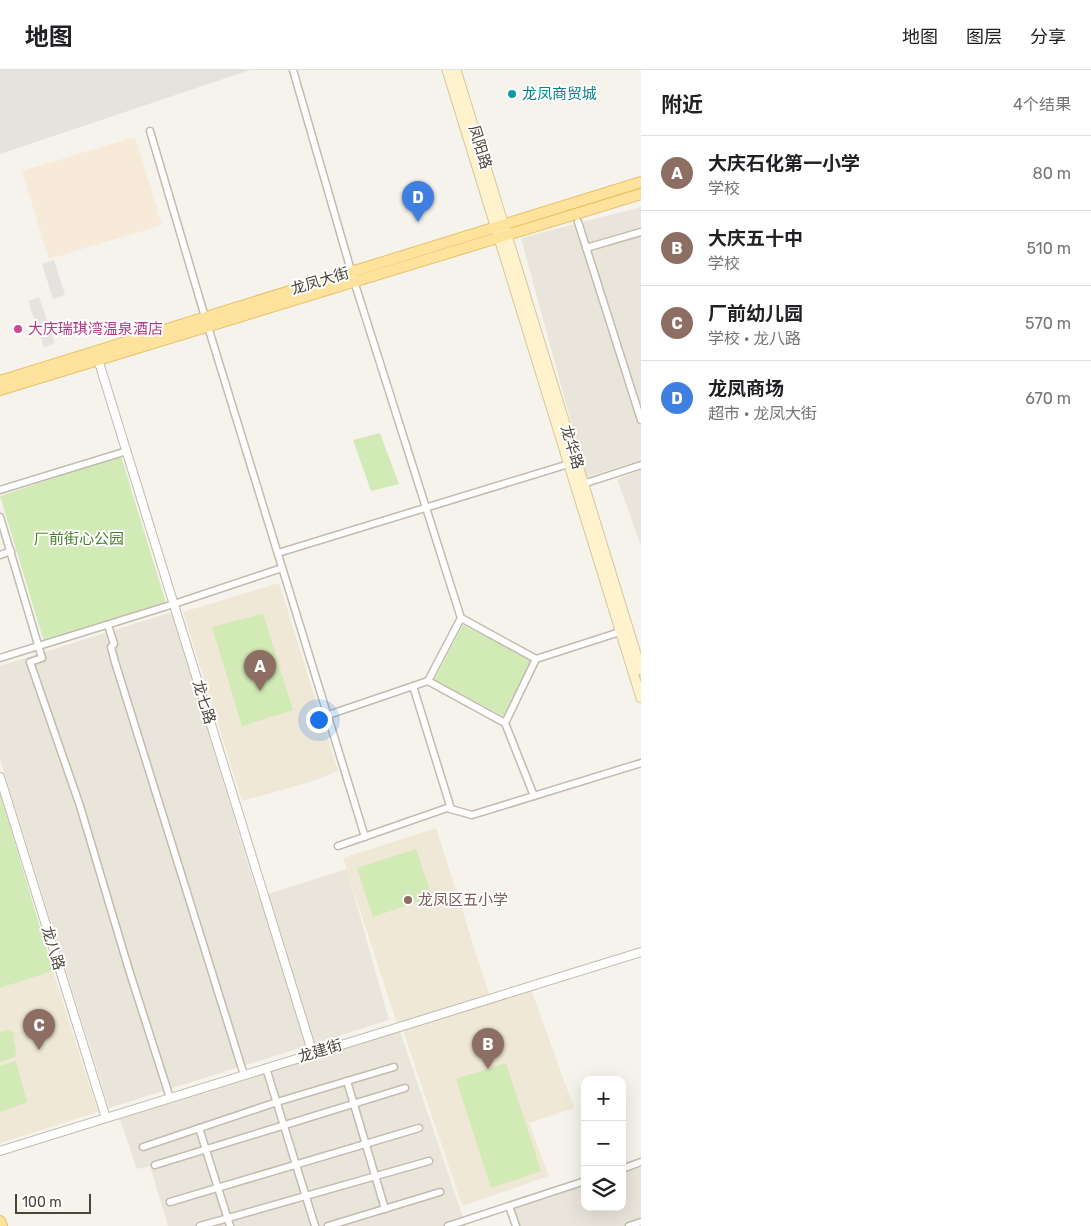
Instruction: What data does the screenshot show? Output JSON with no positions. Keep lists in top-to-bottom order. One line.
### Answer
{"streets":{"main road":["凤阳路","龙凤大街","龙华路"],"street":["龙七路","龙八路","龙建街"]},"crossings":[["凤阳路","龙凤大街"],["龙凤大街","龙七路"],["龙七路","龙建街"],["龙八路","龙建街"]],"parks":["厂前街心公园"],"places":["龙凤商贸城","大庆瑞琪湾温泉酒店","龙凤区五小学"],"scale_bar":"100 m","page":{"header":"地图","nav":["地图","图层","分享"],"heading":["附近","4个结果"],"list":[{"mark":"A","name":"大庆石化第一小学","note":"学校","value":"80 m"},{"mark":"B","name":"大庆五十中","note":"学校","value":"510 m"},{"mark":"C","name":"厂前幼儿园","note":"学校 · 龙八路","value":"570 m"},{"mark":"D","name":"龙凤商场","note":"超市 · 龙凤大街","value":"670 m"}],"pins":["D","A","C","B"],"map_buttons":["+","−"],"scale":"100 m"}}
